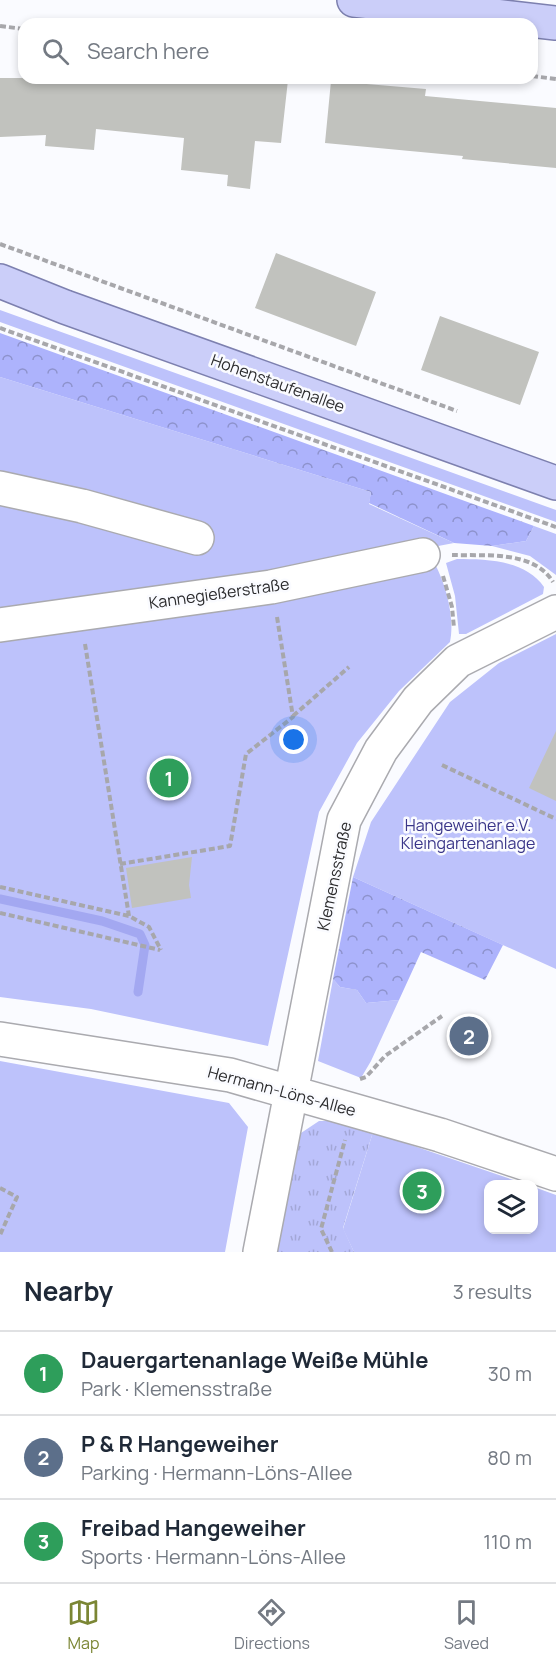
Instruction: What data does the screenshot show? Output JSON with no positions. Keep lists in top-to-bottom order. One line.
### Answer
{"streets":{"main road":["Hohenstaufenallee"],"street":["Kannegießerstraße","Klemensstraße","Hermann-Löns-Allee"]},"crossings":[["Klemensstraße","Hermann-Löns-Allee"]],"parks":["Hangeweiher e.V. Kleingartenanlage"],"page":{"search":"Search here","pins":["1","2","3"],"heading":["Nearby","3 results"],"list":[{"mark":"1","name":"Dauergartenanlage Weiße Mühle","note":"Park · Klemensstraße","value":"30 m"},{"mark":"2","name":"P & R Hangeweiher","note":"Parking · Hermann-Löns-Allee","value":"80 m"},{"mark":"3","name":"Freibad Hangeweiher","note":"Sports · Hermann-Löns-Allee","value":"110 m"}],"nav":["Map","Directions","Saved"]}}
